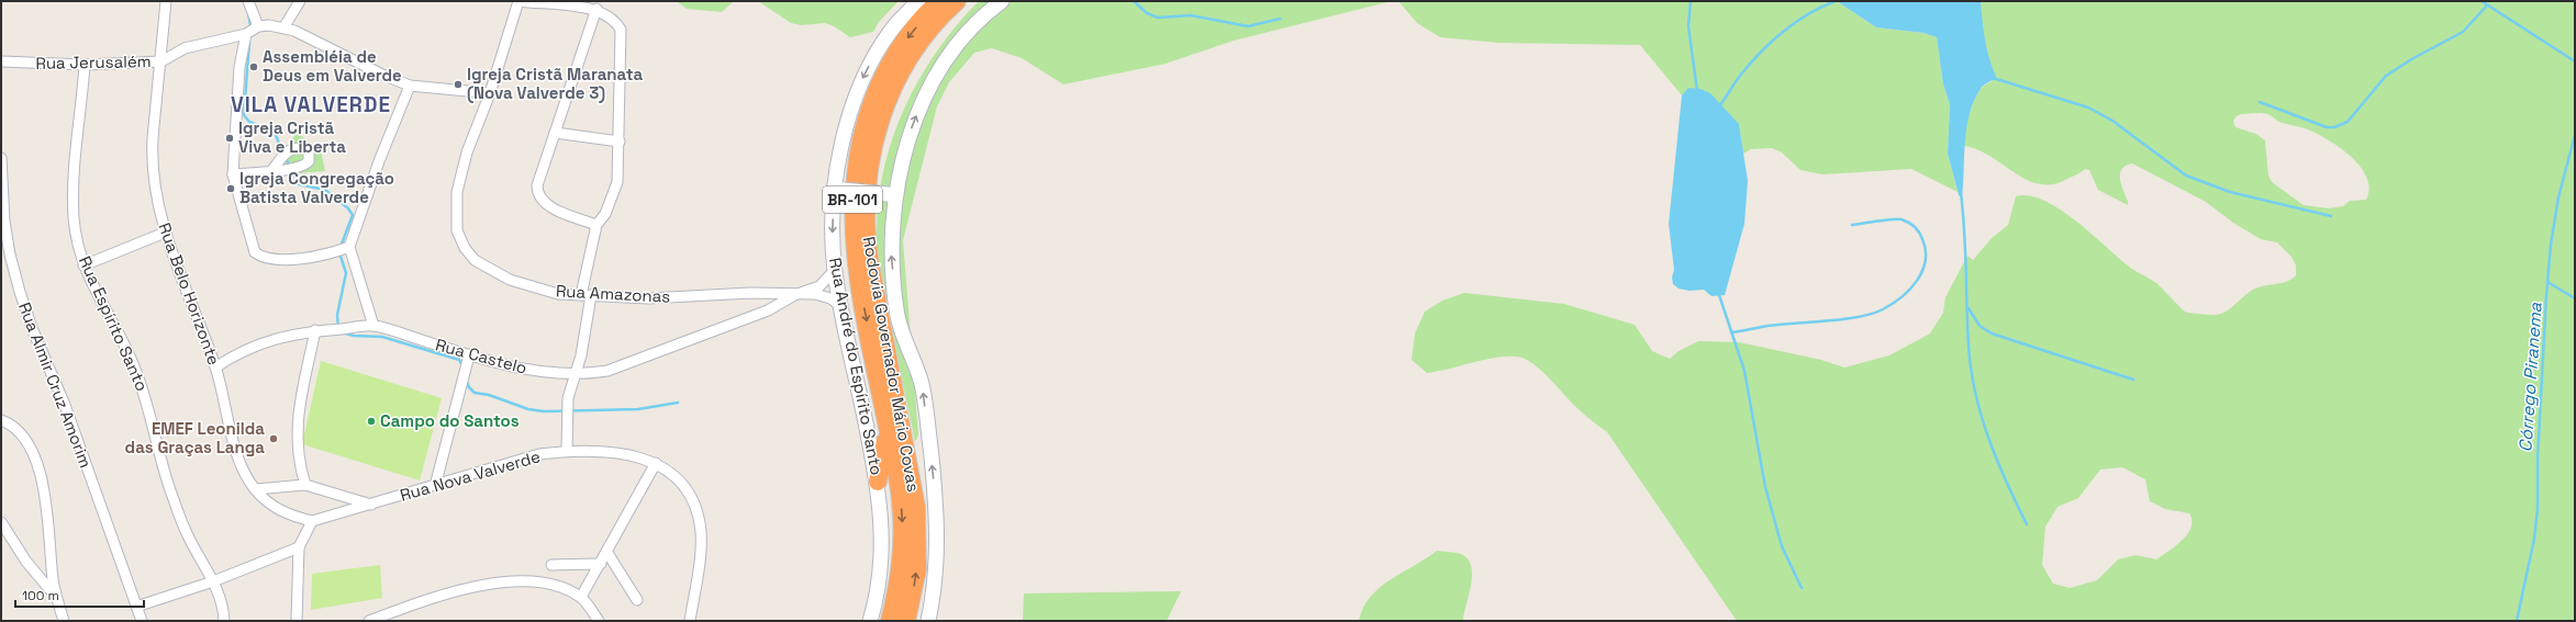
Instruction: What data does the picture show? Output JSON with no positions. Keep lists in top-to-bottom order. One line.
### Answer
{"streets":{"highway":["BR-101","Rodovia Governador Mário Covas"],"street":["Rua Jerusalém","Rua Belo Horizonte","Rua Amazonas","Rua Espírito Santo","Rua Castelo","Rua André do Espírito Santo","Rua Almir Cruz Amorim","Rua Nova Valverde"]},"crossings":[["Rua Jerusalém","Rua Belo Horizonte"],["Rua Jerusalém","Rua Espírito Santo"],["Rua Belo Horizonte","Rua Castelo"],["Rua Belo Horizonte","Rua Nova Valverde"],["Rua Amazonas","Rua Castelo"],["Rua Amazonas","Rua André do Espírito Santo"]],"one_way":["Rua André do Espírito Santo"],"districts":["VILA VALVERDE"],"water":["Córrego Piranema"],"places":["Assembléia de Deus em Valverde","Igreja Cristã Maranata (Nova Valverde 3)","Igreja Cristã Viva e Liberta","Igreja Congregação Batista Valverde","Campo do Santos","EMEF Leonilda das Graças Langa"],"scale_bar":"100 m"}
